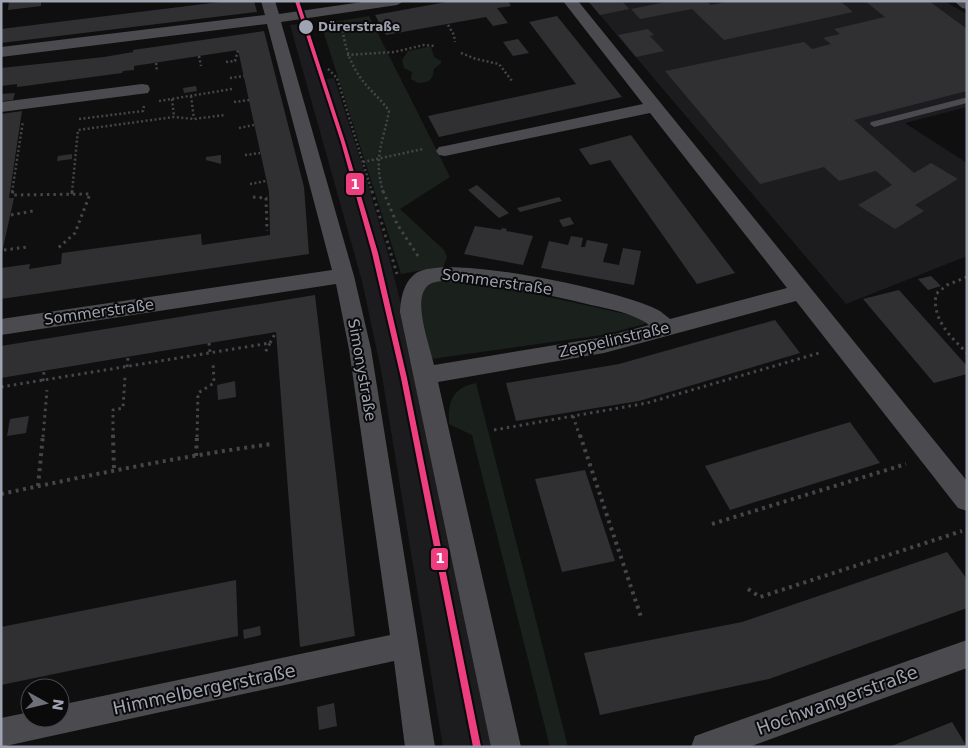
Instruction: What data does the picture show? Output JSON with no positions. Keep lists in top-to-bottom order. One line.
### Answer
{"streets":{"street":["Sommerstraße","Zeppelinstraße","Simonystraße","Himmelbergerstraße","Hochwangerstraße"]},"crossings":[["Sommerstraße","Zeppelinstraße"],["Sommerstraße","Simonystraße"],["Simonystraße","Himmelbergerstraße"]],"places":["Dürerstraße"],"lines":["transit line 1"],"north":"right"}
